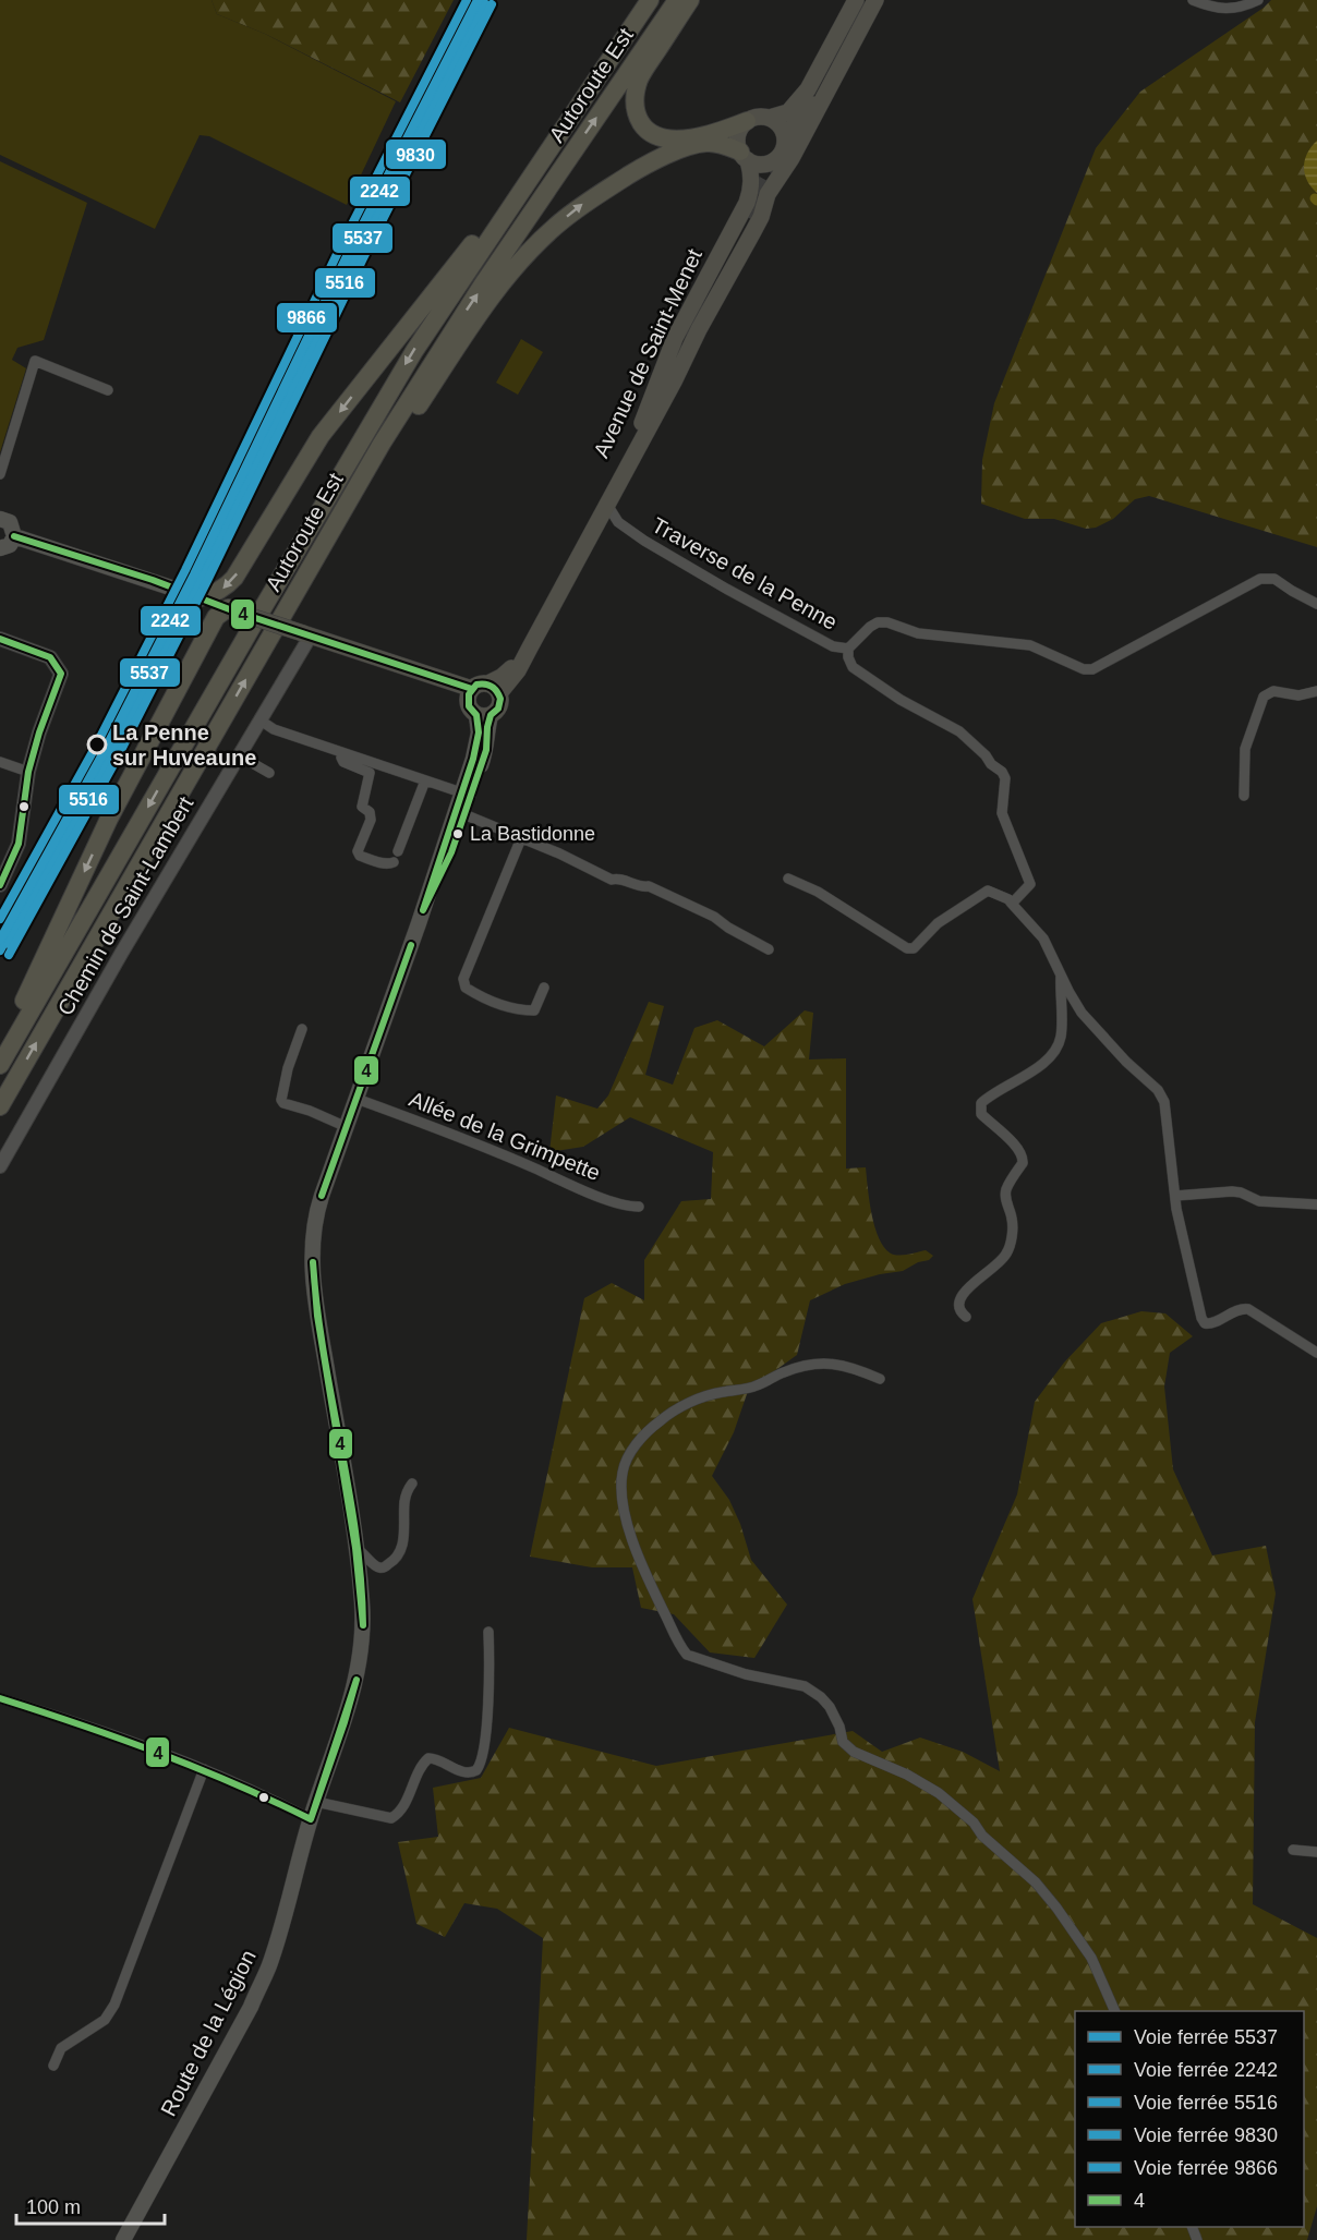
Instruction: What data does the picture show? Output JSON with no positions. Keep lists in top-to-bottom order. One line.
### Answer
{"streets":{"highway":["Autoroute Est"],"main road":["Avenue de Saint-Menet","Route de la Légion"],"street":["Traverse de la Penne","Chemin de Saint-Lambert","Allée de la Grimpette"]},"crossings":[["Avenue de Saint-Menet","Traverse de la Penne"],["Allée de la Grimpette","Route de la Légion"]],"places":["La Penne sur Huveaune","La Bastidonne"],"lines":["rail line 5537","rail line 2242","rail line 9866","rail line 5516","rail line 9830","transit line 4"],"legend":["Voie ferrée 5537","Voie ferrée 2242","Voie ferrée 5516","Voie ferrée 9830","Voie ferrée 9866","4"],"scale_bar":"100 m"}
